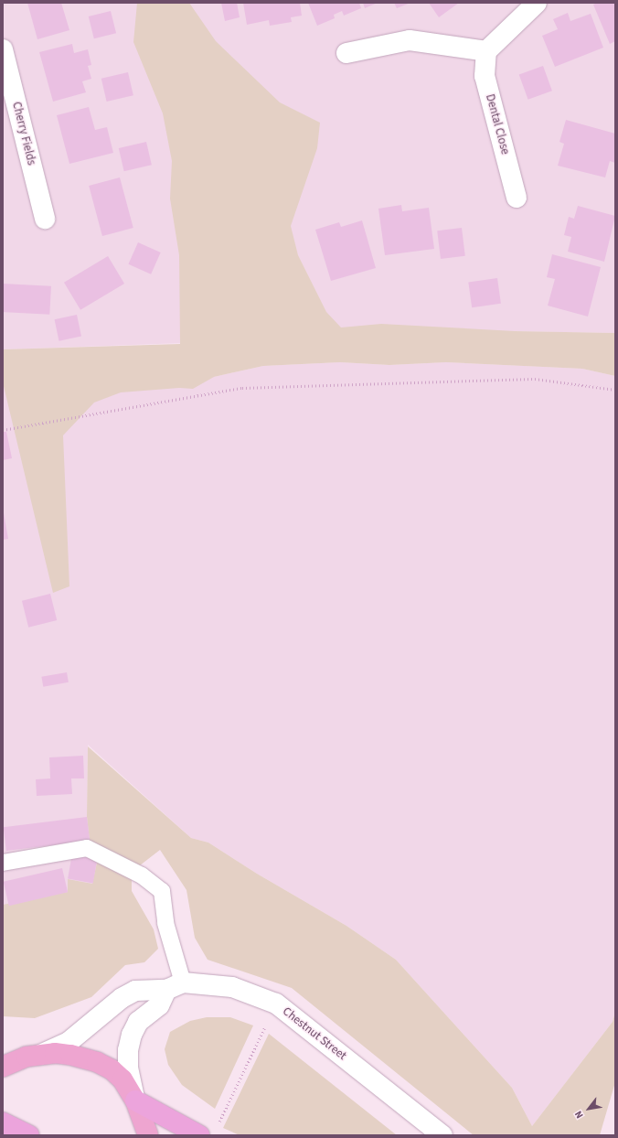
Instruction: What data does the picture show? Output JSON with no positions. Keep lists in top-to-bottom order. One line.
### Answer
{"streets":{"street":["Dental Close","Cherry Fields","Chestnut Street"]},"north":"bottom left"}
